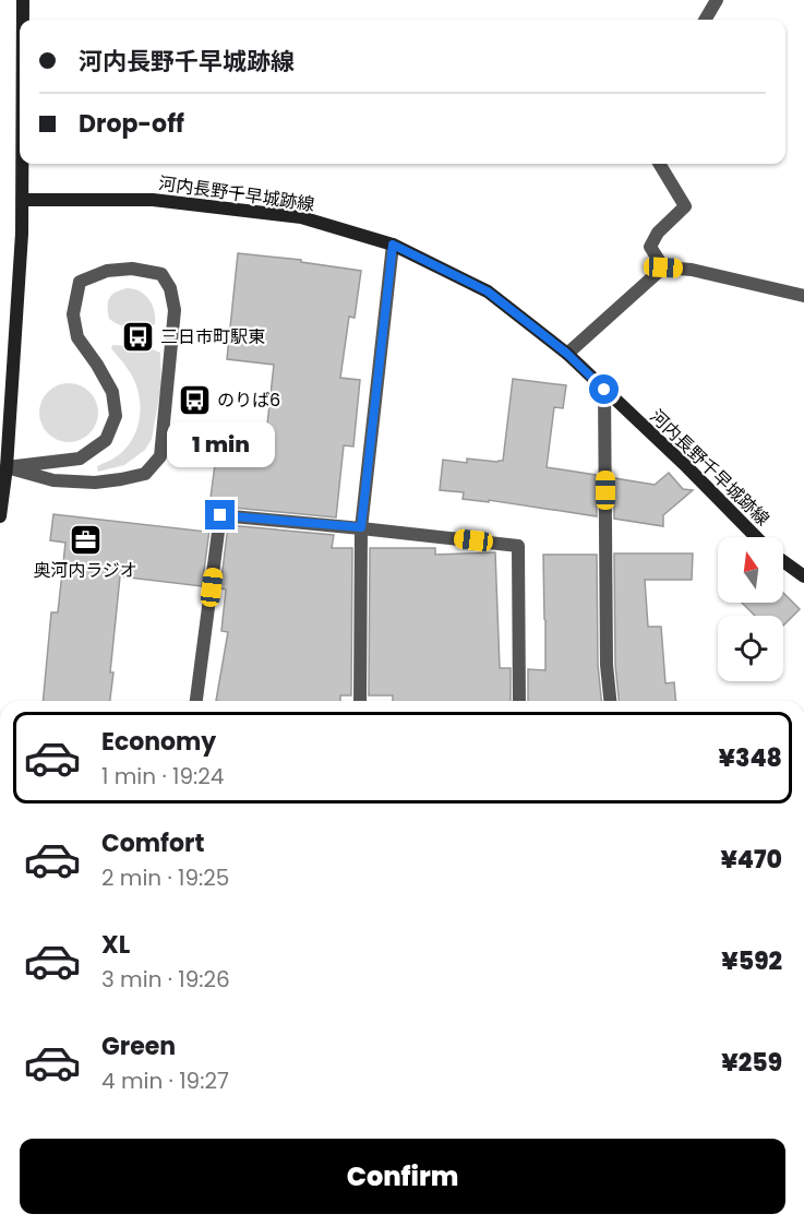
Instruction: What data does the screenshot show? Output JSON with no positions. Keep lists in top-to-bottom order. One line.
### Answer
{"streets":{"main road":["河内長野千早城跡線"]},"places":{"bus stop":["三日市町駅東","のりば6"],"office":["奥河内ラジオ"]},"north":"top","page":{"banner":["河内長野千早城跡線","Drop-off"],"bubble":"1 min","list":[{"name":"Economy","note":"1 min · 19:24","value":"¥348"},{"name":"Comfort","note":"2 min · 19:25","value":"¥470"},{"name":"XL","note":"3 min · 19:26","value":"¥592"},{"name":"Green","note":"4 min · 19:27","value":"¥259"}],"buttons":"Confirm"}}
